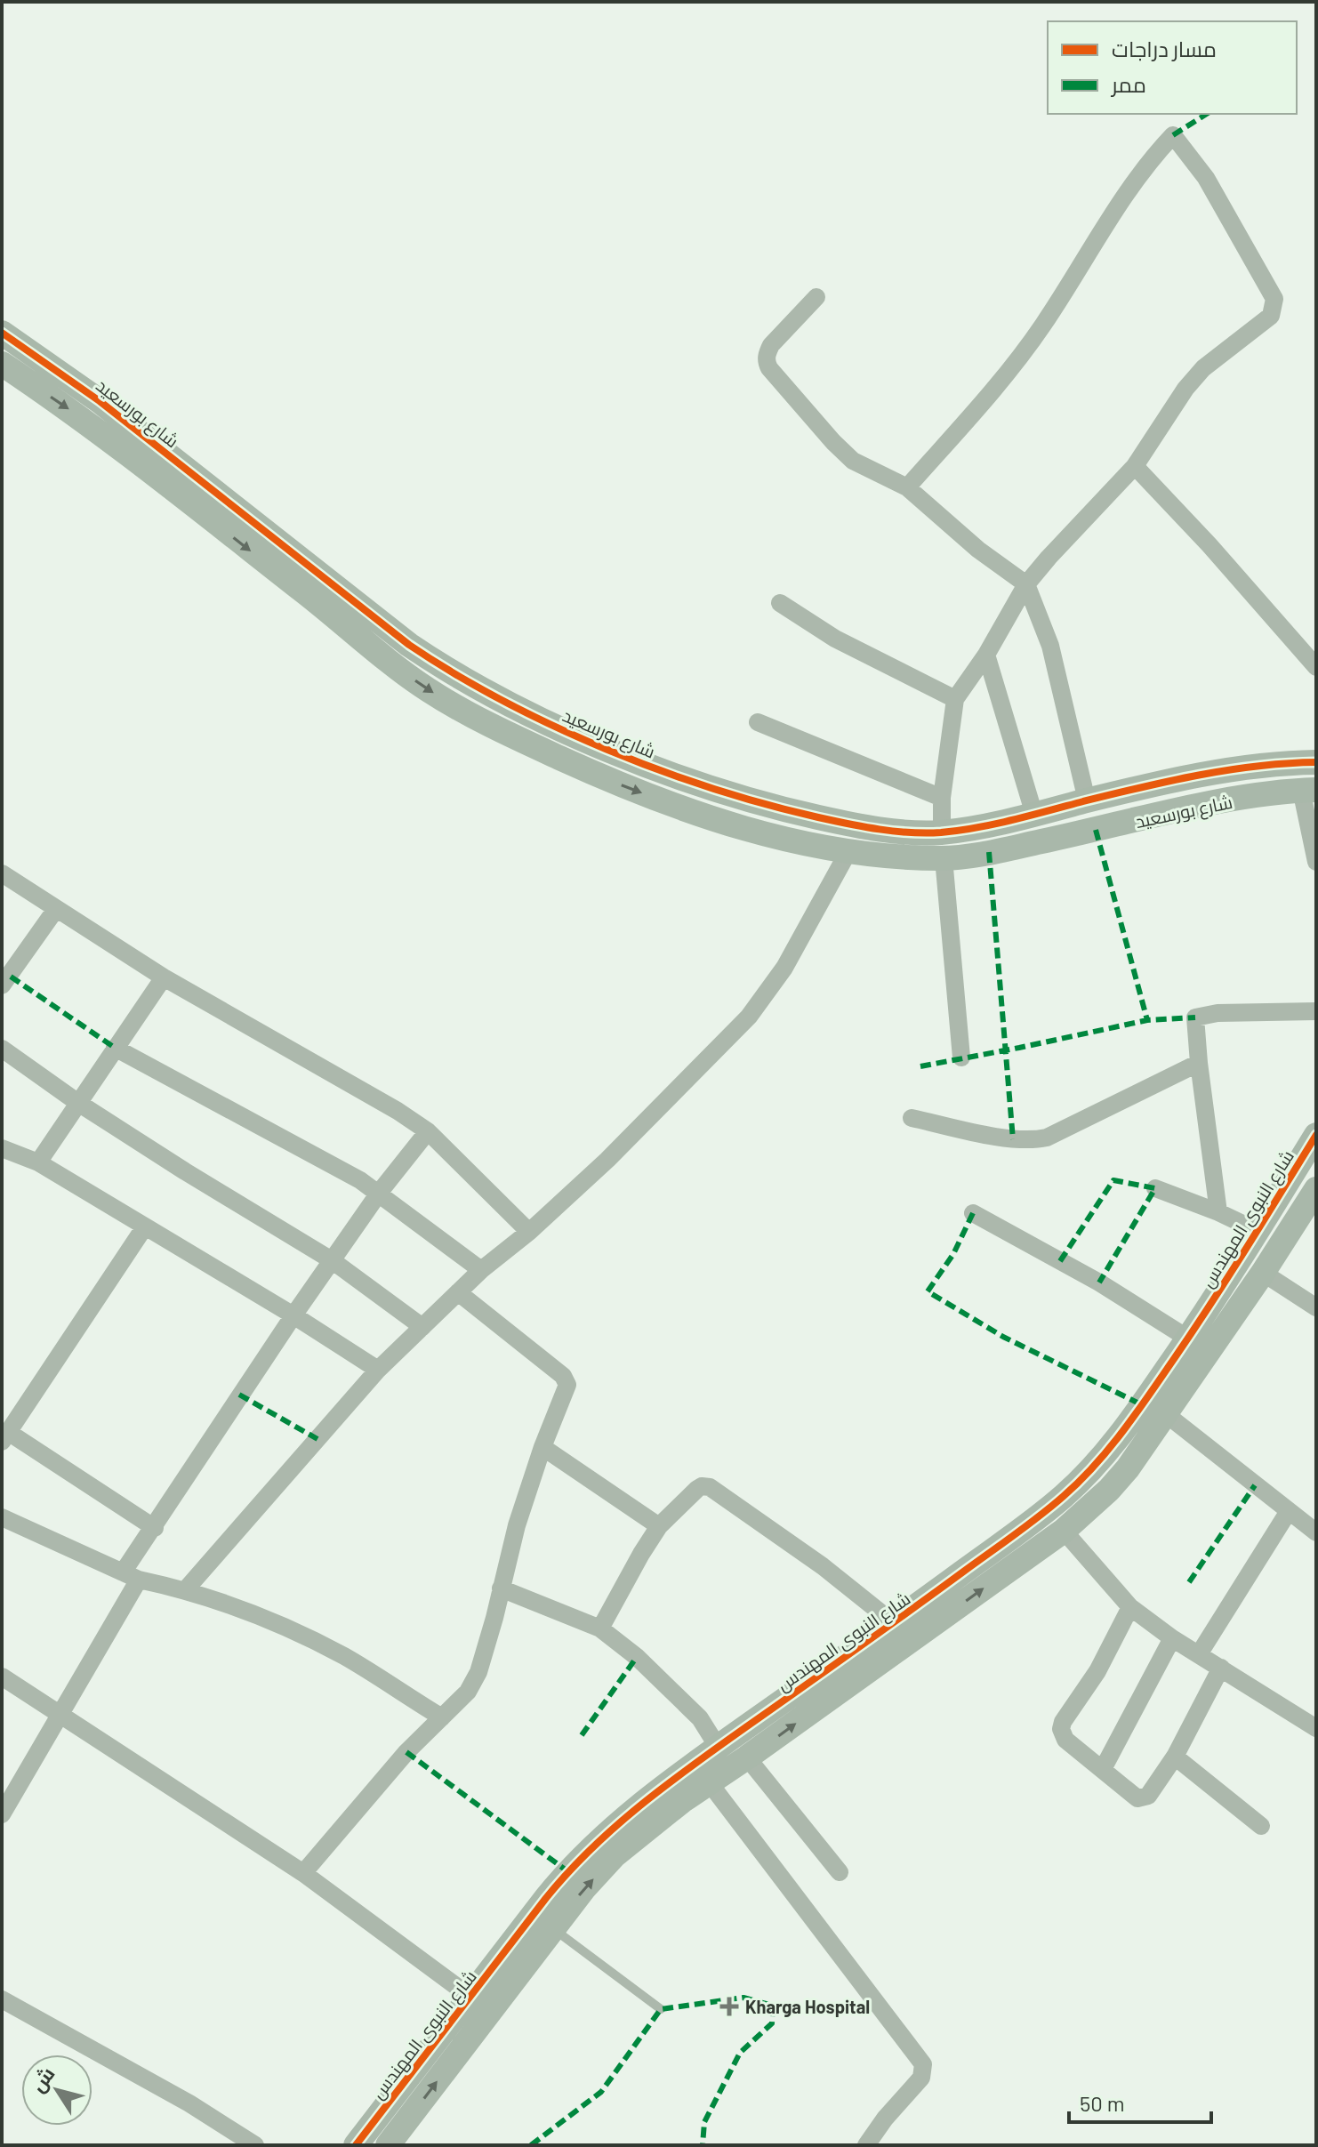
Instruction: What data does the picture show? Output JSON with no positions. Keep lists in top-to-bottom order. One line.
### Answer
{"streets":{"street":["شارع بورسعيد","شارع النبوى المهندس"]},"places":{"health":["Kharga Hospital"]},"legend":["مسار دراجات","ممر"],"scale_bar":"50 m","north":"top left"}
